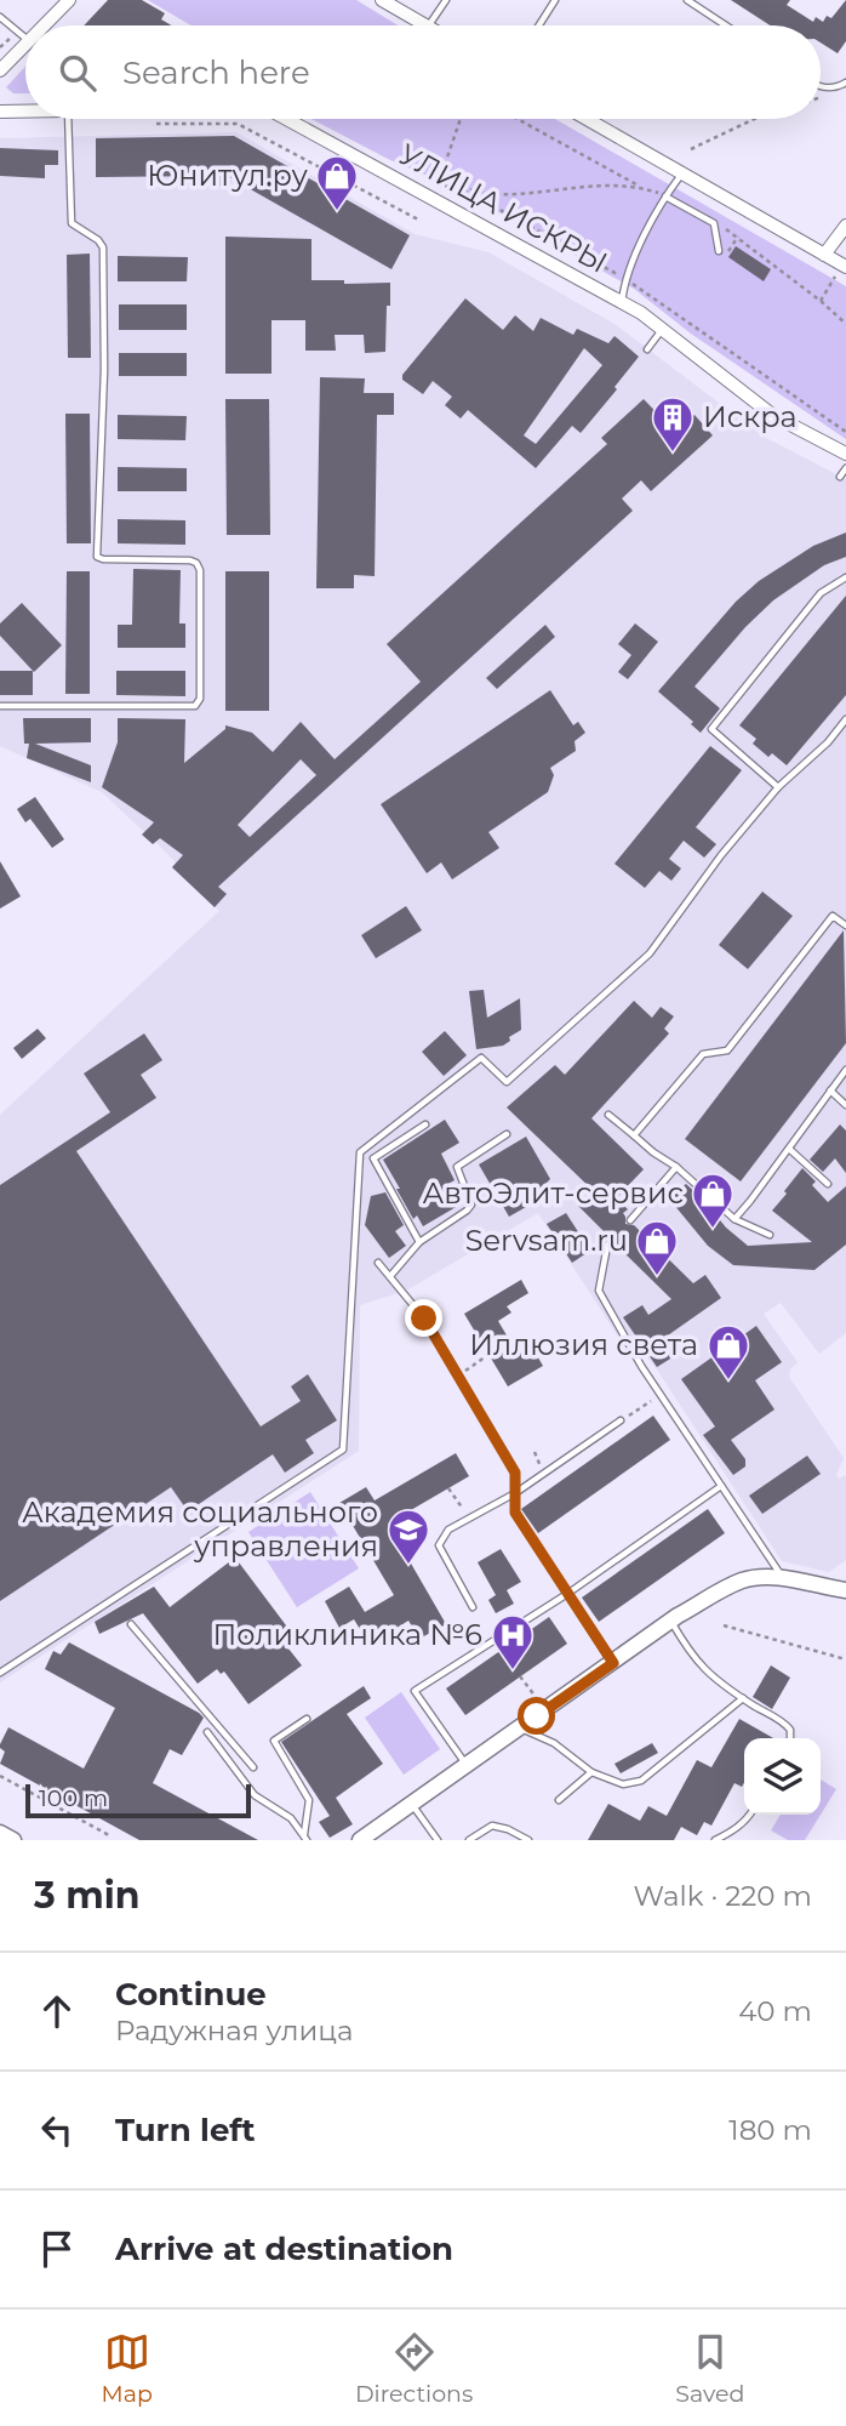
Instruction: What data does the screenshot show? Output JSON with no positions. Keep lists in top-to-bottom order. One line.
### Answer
{"streets":{"street":["УЛИЦА ИСКРЫ"]},"places":{"shop":["Юнитул.ру","АвтоЭлит-сервис","Servsam.ru","Иллюзия света"],"building":["Искра"],"school or university":["Академия социального управления"],"hospital":["Поликлиника №6"]},"scale_bar":"100 m","page":{"search":"Search here","scale":"100 m","heading":["3 min","Walk · 220 m"],"list":[["Continue","Радужная улица","40 m"],["Turn left","180 m"],"Arrive at destination"],"nav":["Map","Directions","Saved"]}}
